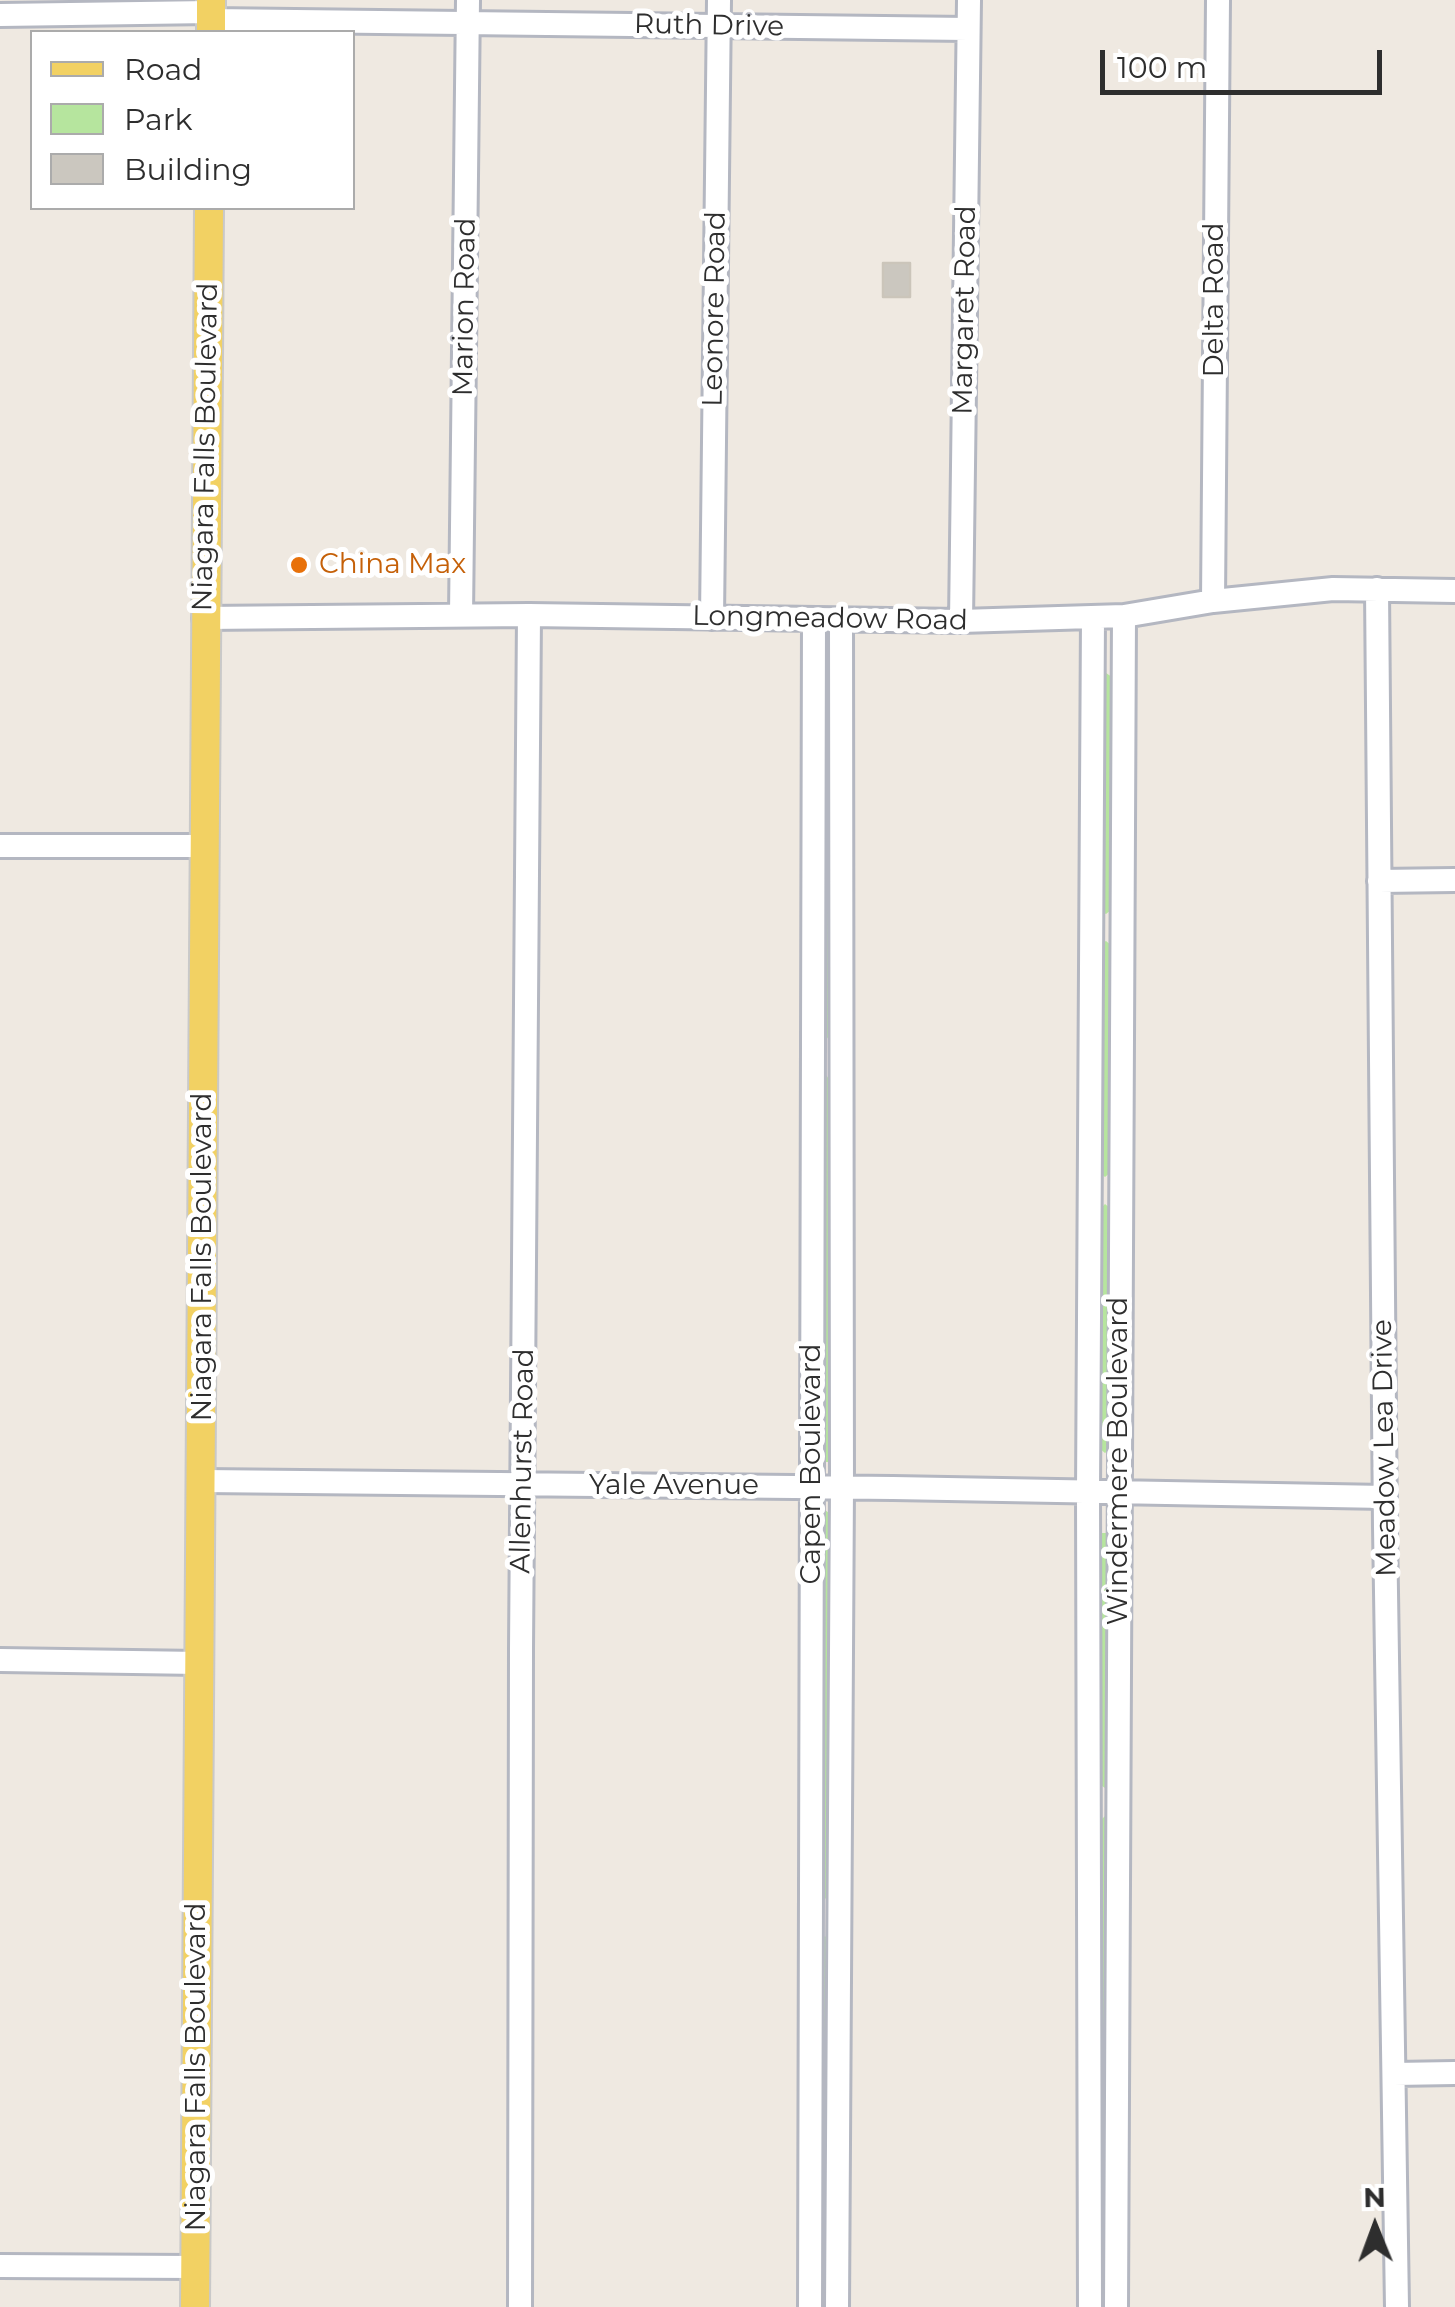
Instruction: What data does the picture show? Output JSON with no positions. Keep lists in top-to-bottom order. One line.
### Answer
{"streets":{"main road":["Niagara Falls Boulevard"],"street":["Ruth Drive","Delta Road","Marion Road","Leonore Road","Margaret Road","Longmeadow Road","Meadow Lea Drive","Allenhurst Road","Windermere Boulevard","Capen Boulevard","Yale Avenue"]},"crossings":[["Ruth Drive","Marion Road"],["Ruth Drive","Leonore Road"],["Ruth Drive","Margaret Road"],["Delta Road","Longmeadow Road"],["Marion Road","Longmeadow Road"],["Leonore Road","Longmeadow Road"],["Margaret Road","Longmeadow Road"],["Niagara Falls Boulevard","Longmeadow Road"],["Niagara Falls Boulevard","Yale Avenue"],["Longmeadow Road","Meadow Lea Drive"],["Longmeadow Road","Allenhurst Road"],["Longmeadow Road","Windermere Boulevard"],["Longmeadow Road","Capen Boulevard"],["Meadow Lea Drive","Yale Avenue"],["Allenhurst Road","Yale Avenue"],["Windermere Boulevard","Yale Avenue"],["Capen Boulevard","Yale Avenue"]],"places":["China Max"],"legend":["Road","Park","Building"],"scale_bar":"100 m","north":"top"}
